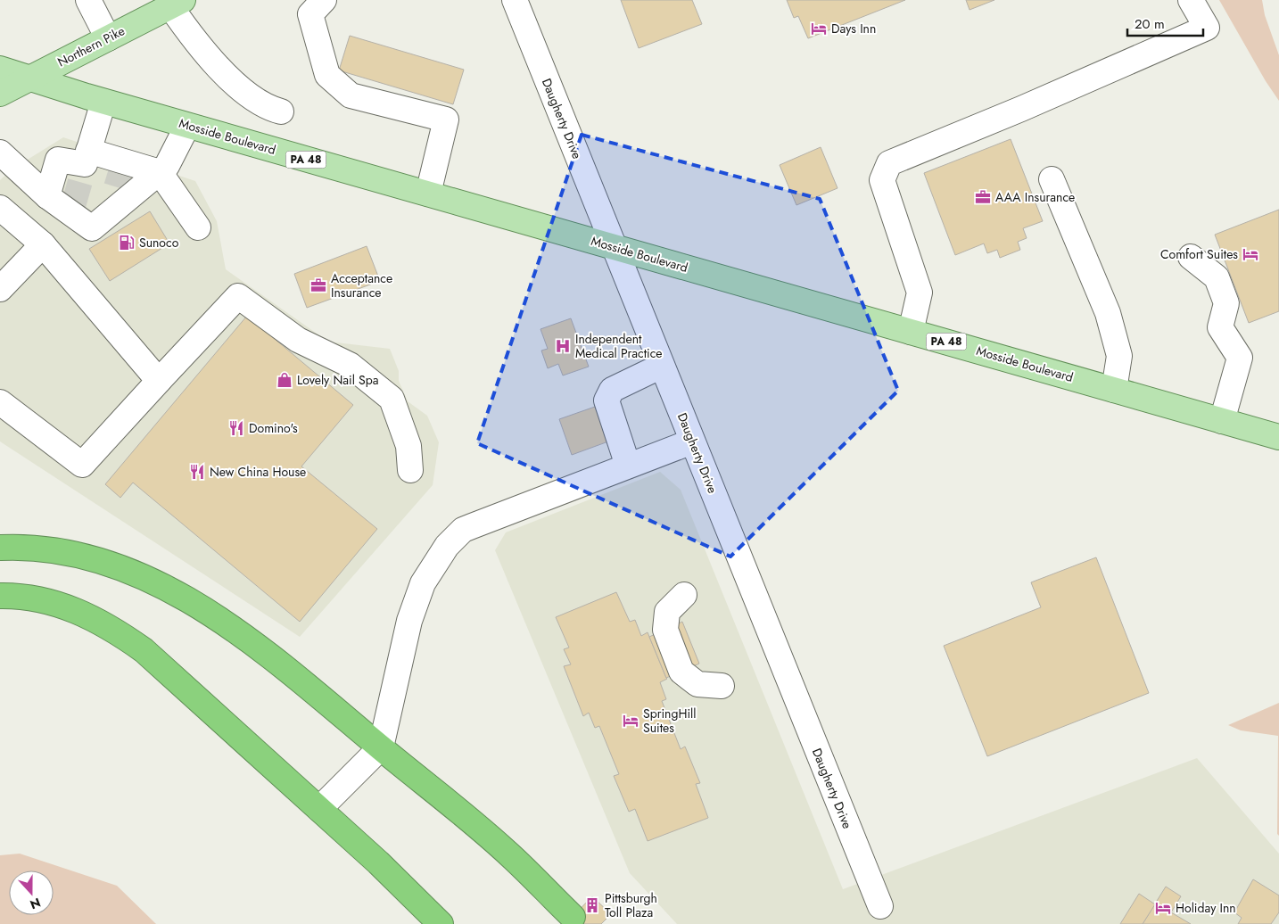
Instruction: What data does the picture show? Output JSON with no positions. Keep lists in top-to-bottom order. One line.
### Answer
{"streets":{"main road":["Northern Pike","Mosside Boulevard","PA 48"],"street":["Daugherty Drive"]},"crossings":[["Northern Pike","Mosside Boulevard"],["Daugherty Drive","Mosside Boulevard"]],"places":{"hotel":["Days Inn","Comfort Suites","SpringHill Suites","Holiday Inn"],"office":["AAA Insurance","Acceptance Insurance"],"fuel station":["Sunoco"],"hospital":["Independent Medical Practice"],"shop":["Lovely Nail Spa"],"restaurant":["Domino's","New China House"],"building":["Pittsburgh Toll Plaza"]},"scale_bar":"20 m","north":"bottom"}
